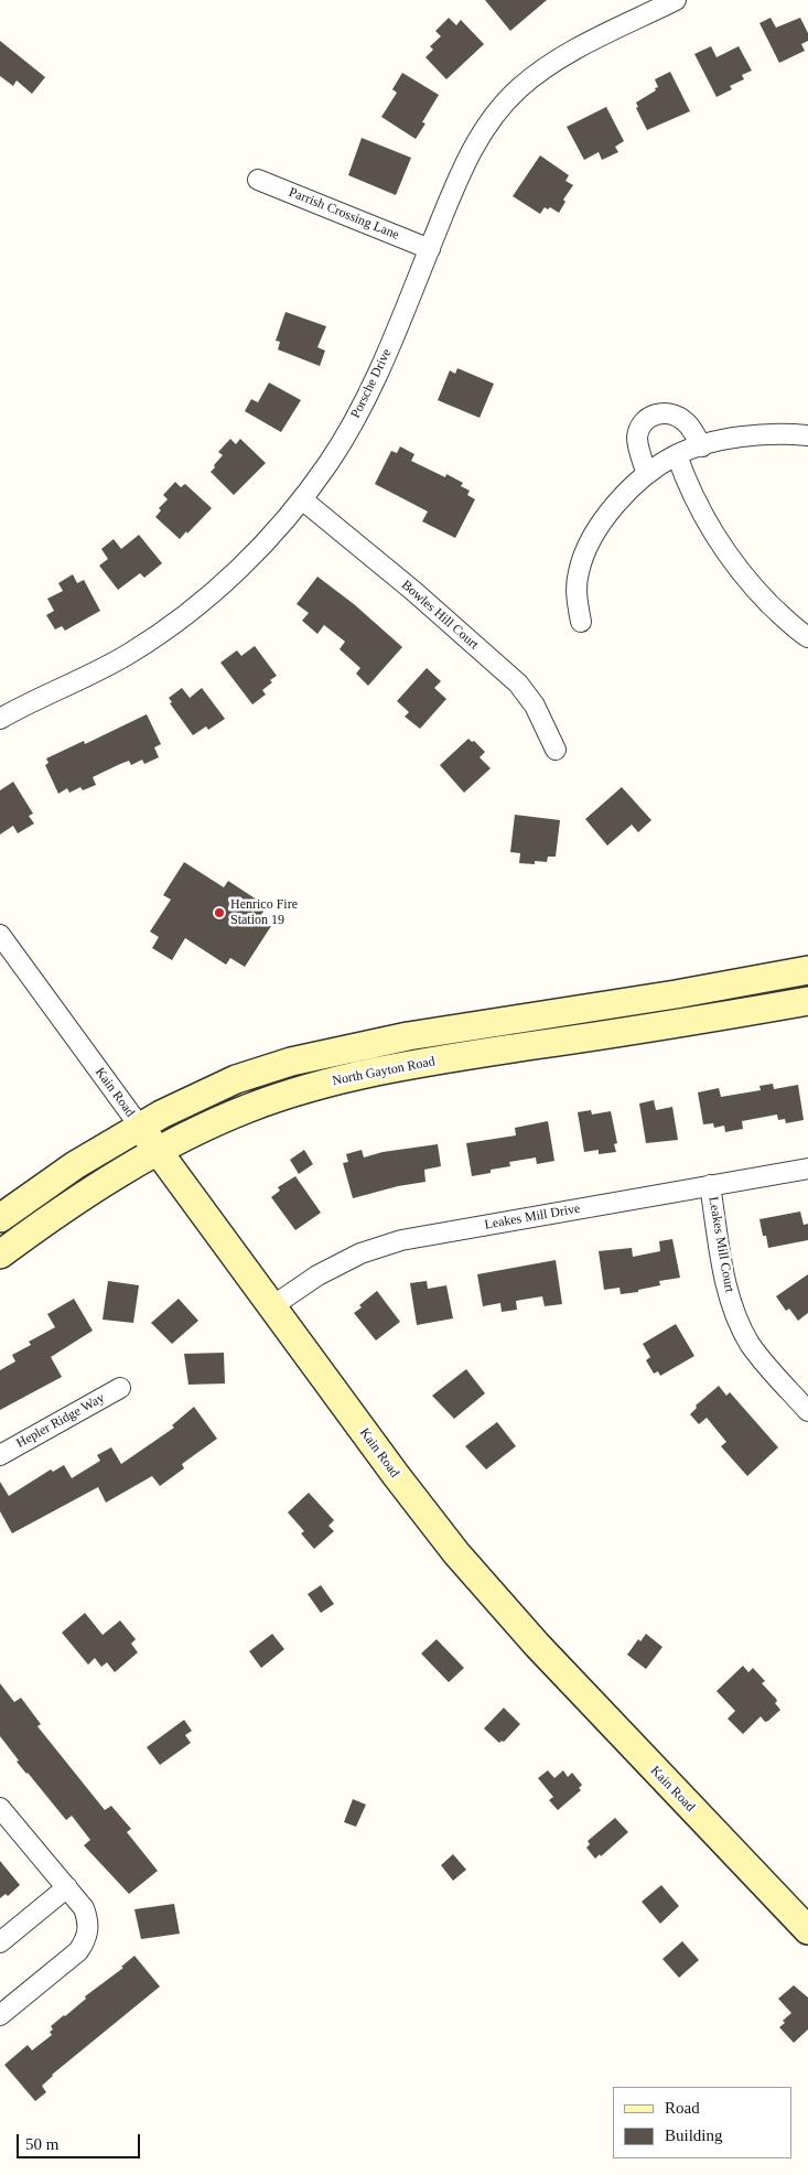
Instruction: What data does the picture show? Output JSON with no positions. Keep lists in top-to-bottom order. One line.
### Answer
{"streets":{"main road":["North Gayton Road","Kain Road"],"street":["Parrish Crossing Lane","Porsche Drive","Bowles Hill Court","Leakes Mill Drive","Leakes Mill Court","Hepler Ridge Way"]},"crossings":[["Parrish Crossing Lane","Porsche Drive"],["Porsche Drive","Bowles Hill Court"],["North Gayton Road","Kain Road"],["Kain Road","Leakes Mill Drive"],["Leakes Mill Drive","Leakes Mill Court"]],"places":["Henrico Fire Station 19"],"legend":["Road","Building"],"scale_bar":"50 m"}
